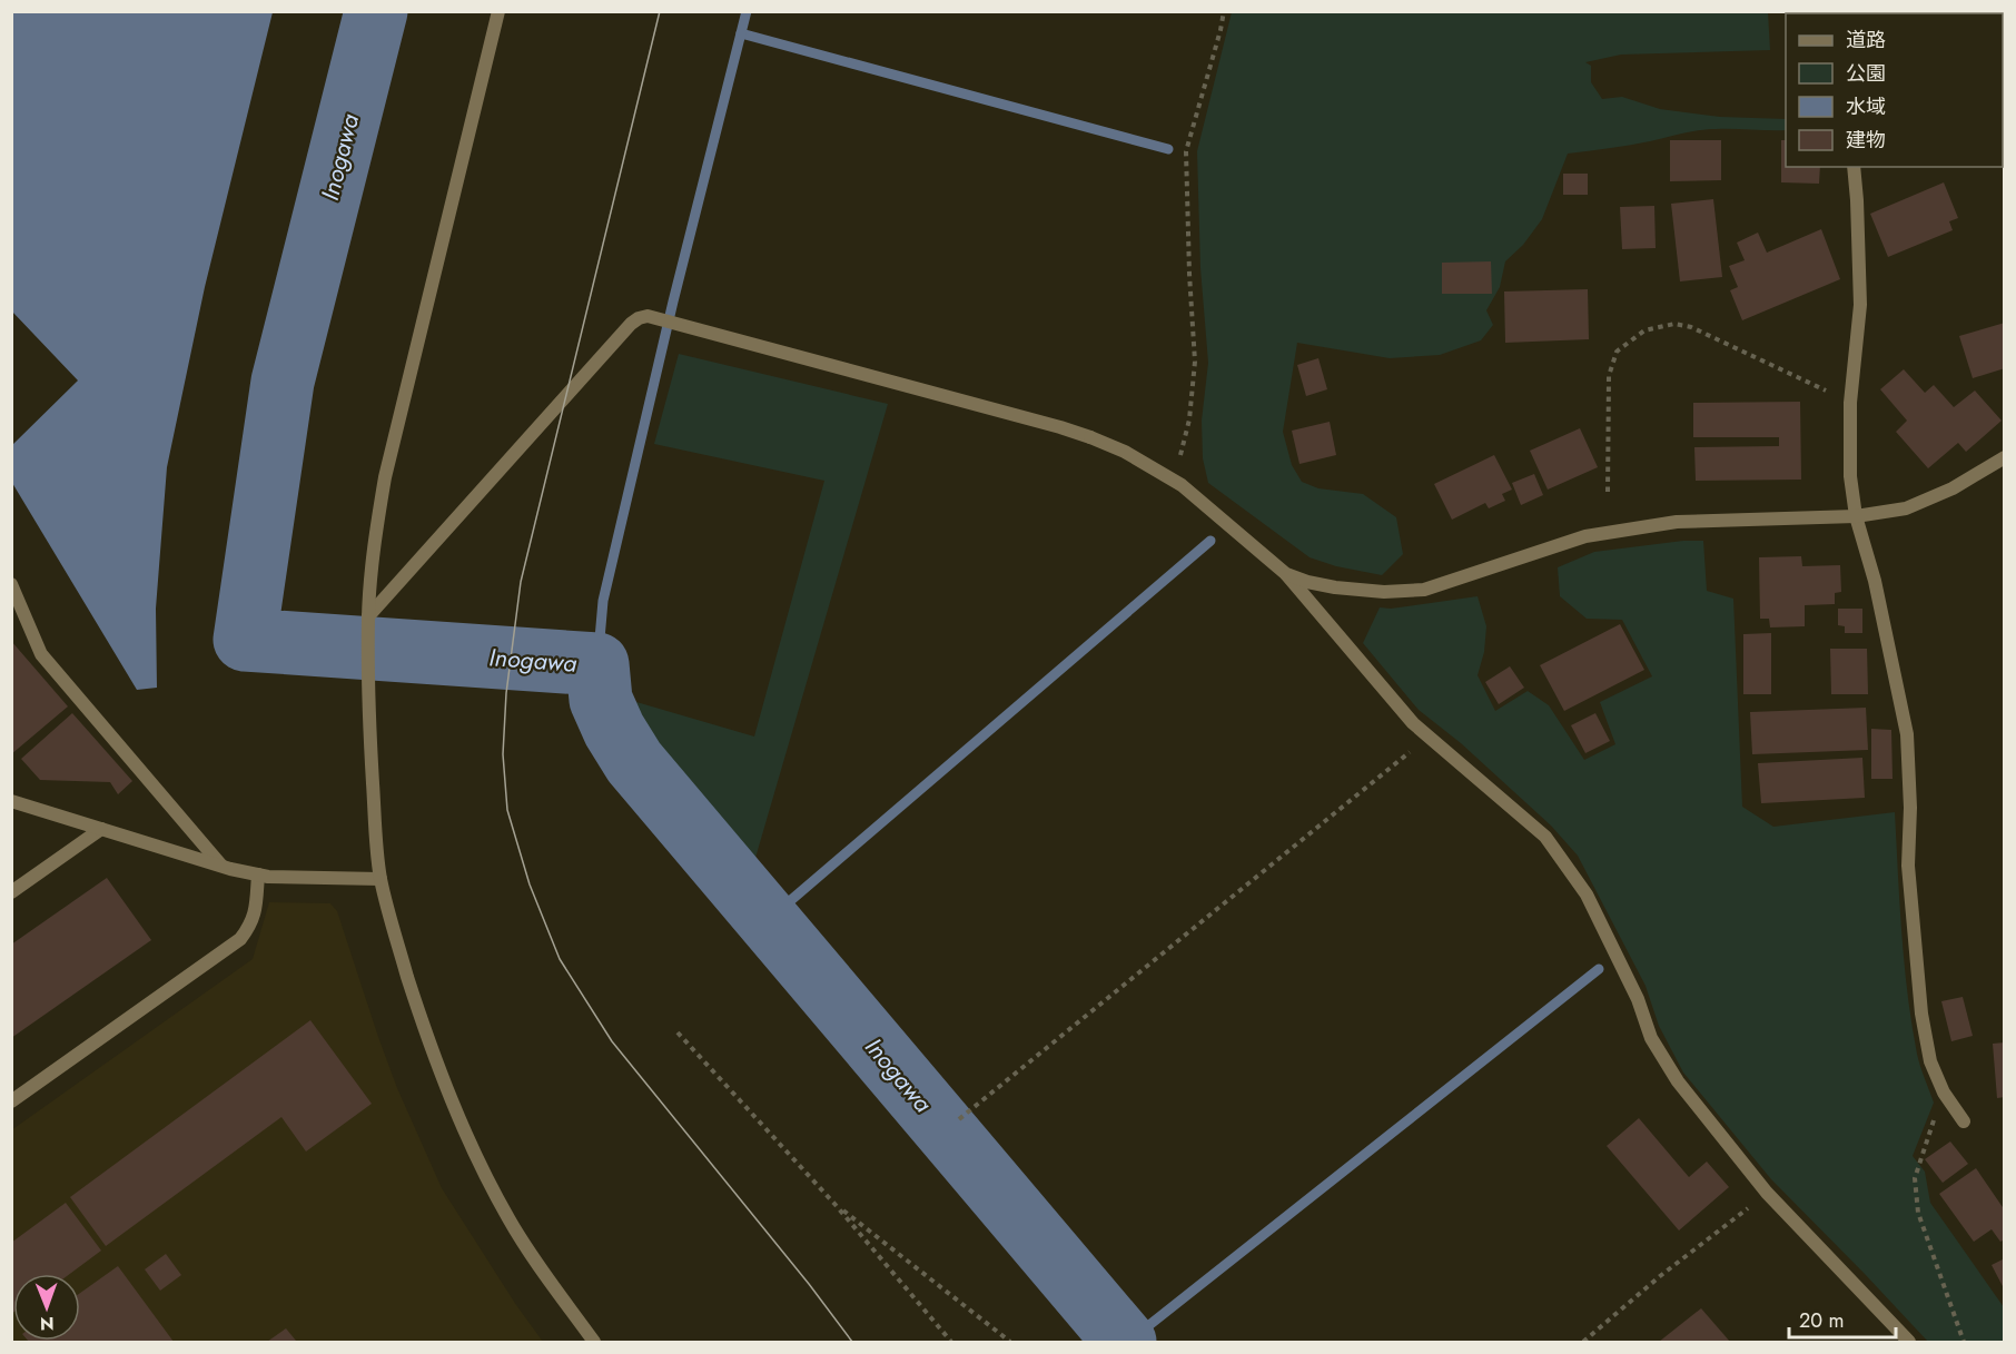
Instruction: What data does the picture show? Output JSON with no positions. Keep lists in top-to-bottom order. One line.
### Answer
{"water":["Inogawa"],"legend":["道路","公園","水域","建物"],"scale_bar":"20 m","north":"bottom"}
